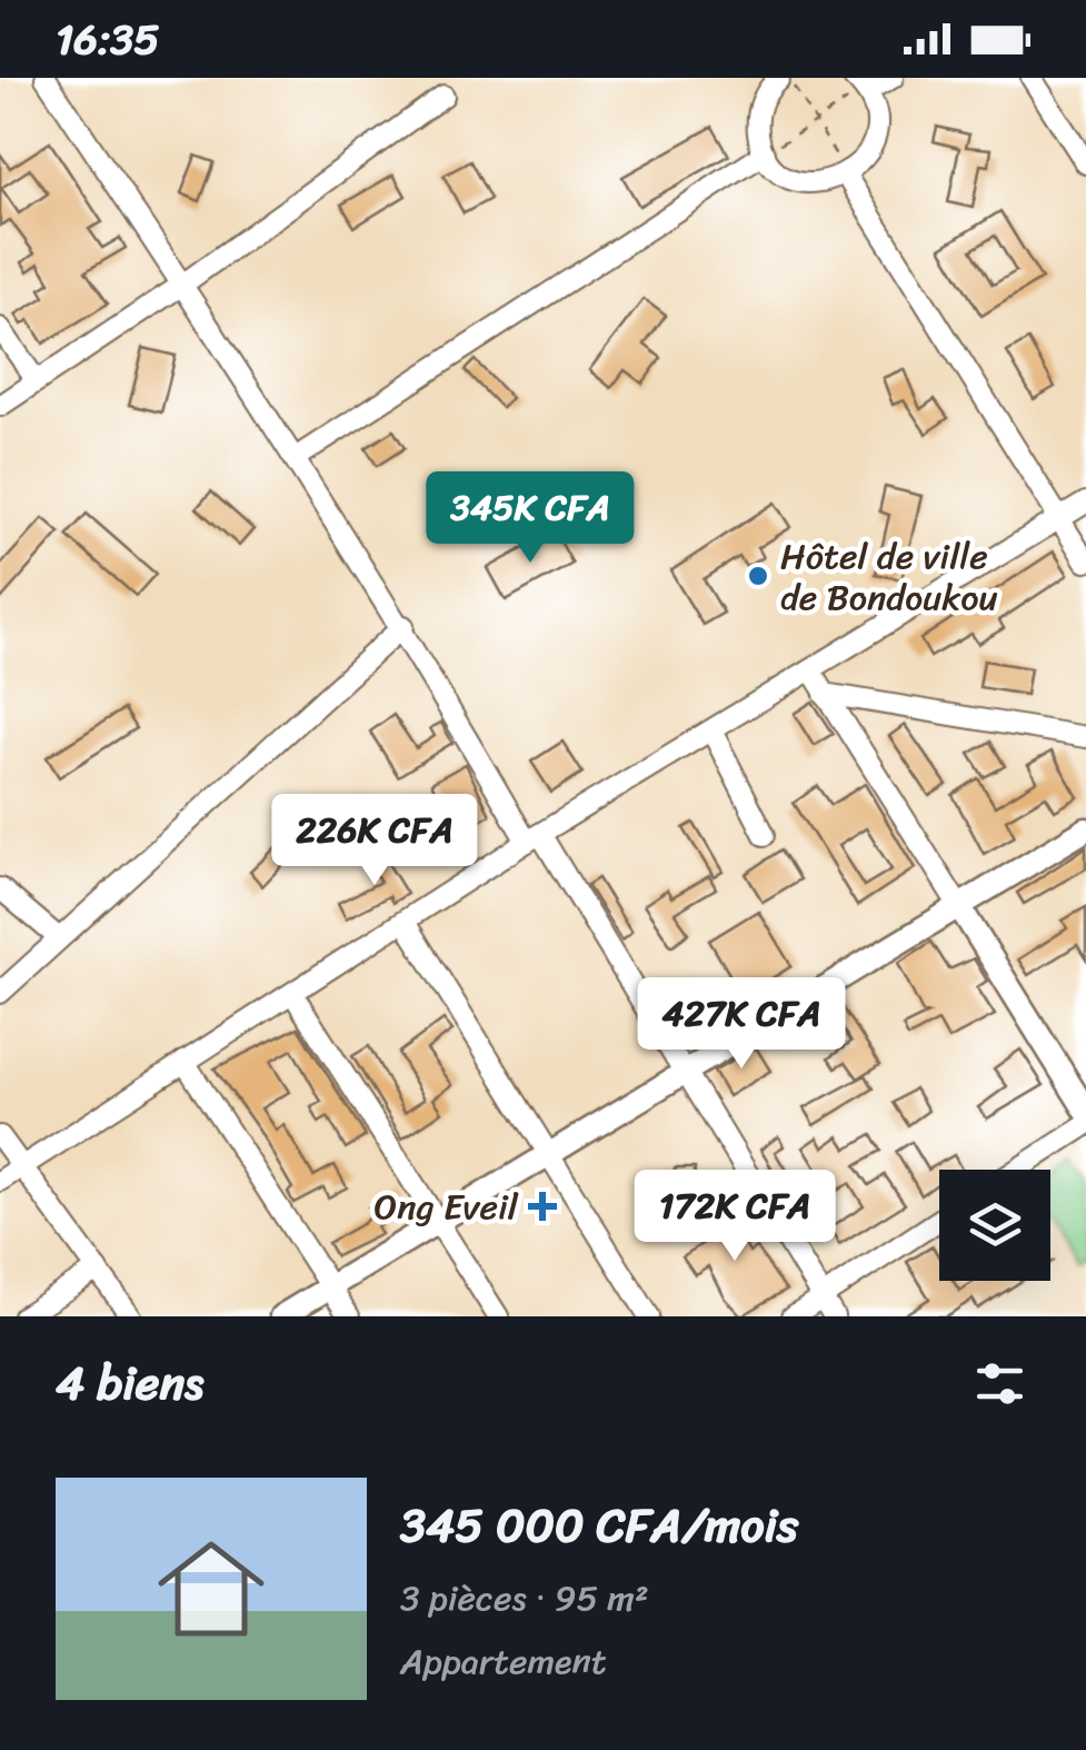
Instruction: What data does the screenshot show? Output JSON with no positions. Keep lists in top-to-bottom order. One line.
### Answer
{"places":{"other":["Hôtel de ville de Bondoukou"],"health":["Ong Eveil"]},"page":{"status":"16:35","price":["345K CFA","226K CFA","427K CFA","172K CFA"],"heading":"4 biens","list":[{"name":"345 000 CFA/mois","note":"3 pièces · 95 m² · Appartement"}]}}
